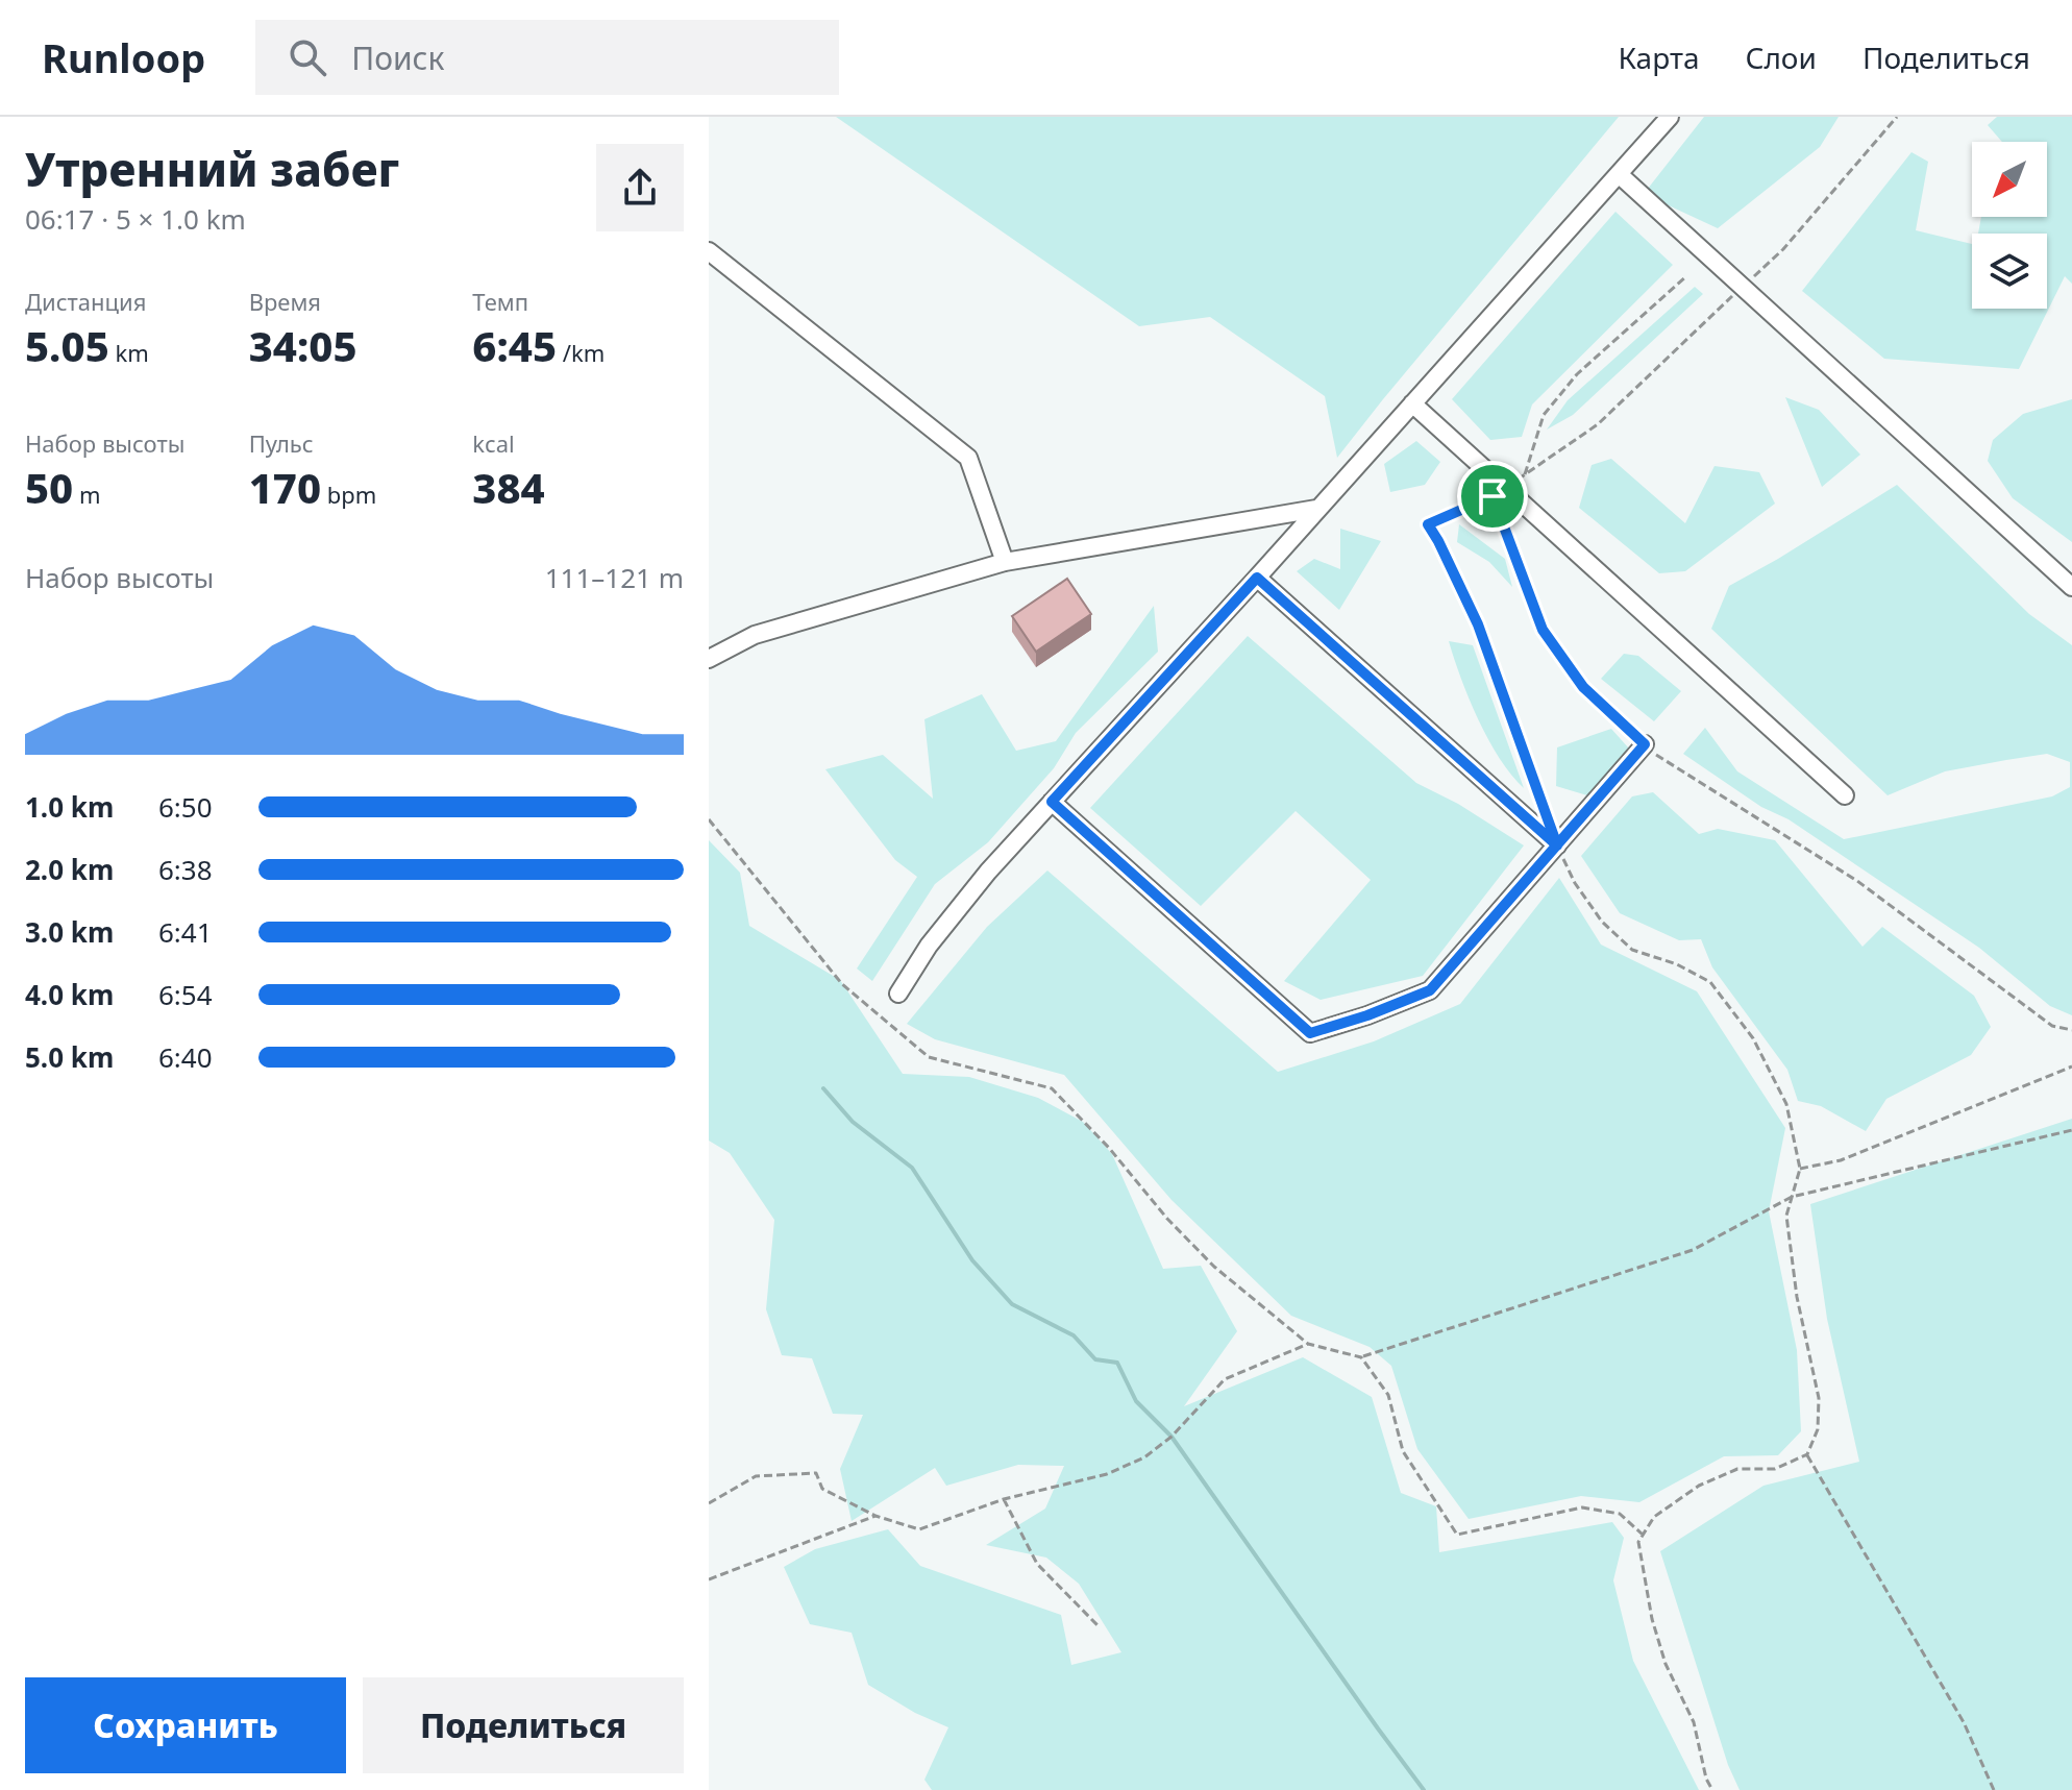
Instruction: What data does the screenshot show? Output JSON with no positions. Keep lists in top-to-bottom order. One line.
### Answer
{"north":"bottom left","page":{"header":"Runloop","search":"Поиск","nav":["Карта","Слои","Поделиться"],"heading":["Утренний забег","06:17 · 5 × 1.0 km"],"stats":[["Дистанция","5.05 km"],["Время","34:05"],["Темп","6:45 /km"],["Набор высоты","50 m"],["Пульс","170 bpm"],["kcal","384"]],"chart":["Набор высоты","111–121 m"],"list":[{"name":"1.0 km","note":"6:50"},{"name":"2.0 km","note":"6:38"},{"name":"3.0 km","note":"6:41"},{"name":"4.0 km","note":"6:54"},{"name":"5.0 km","note":"6:40"}],"buttons":["Сохранить","Поделиться"]}}
